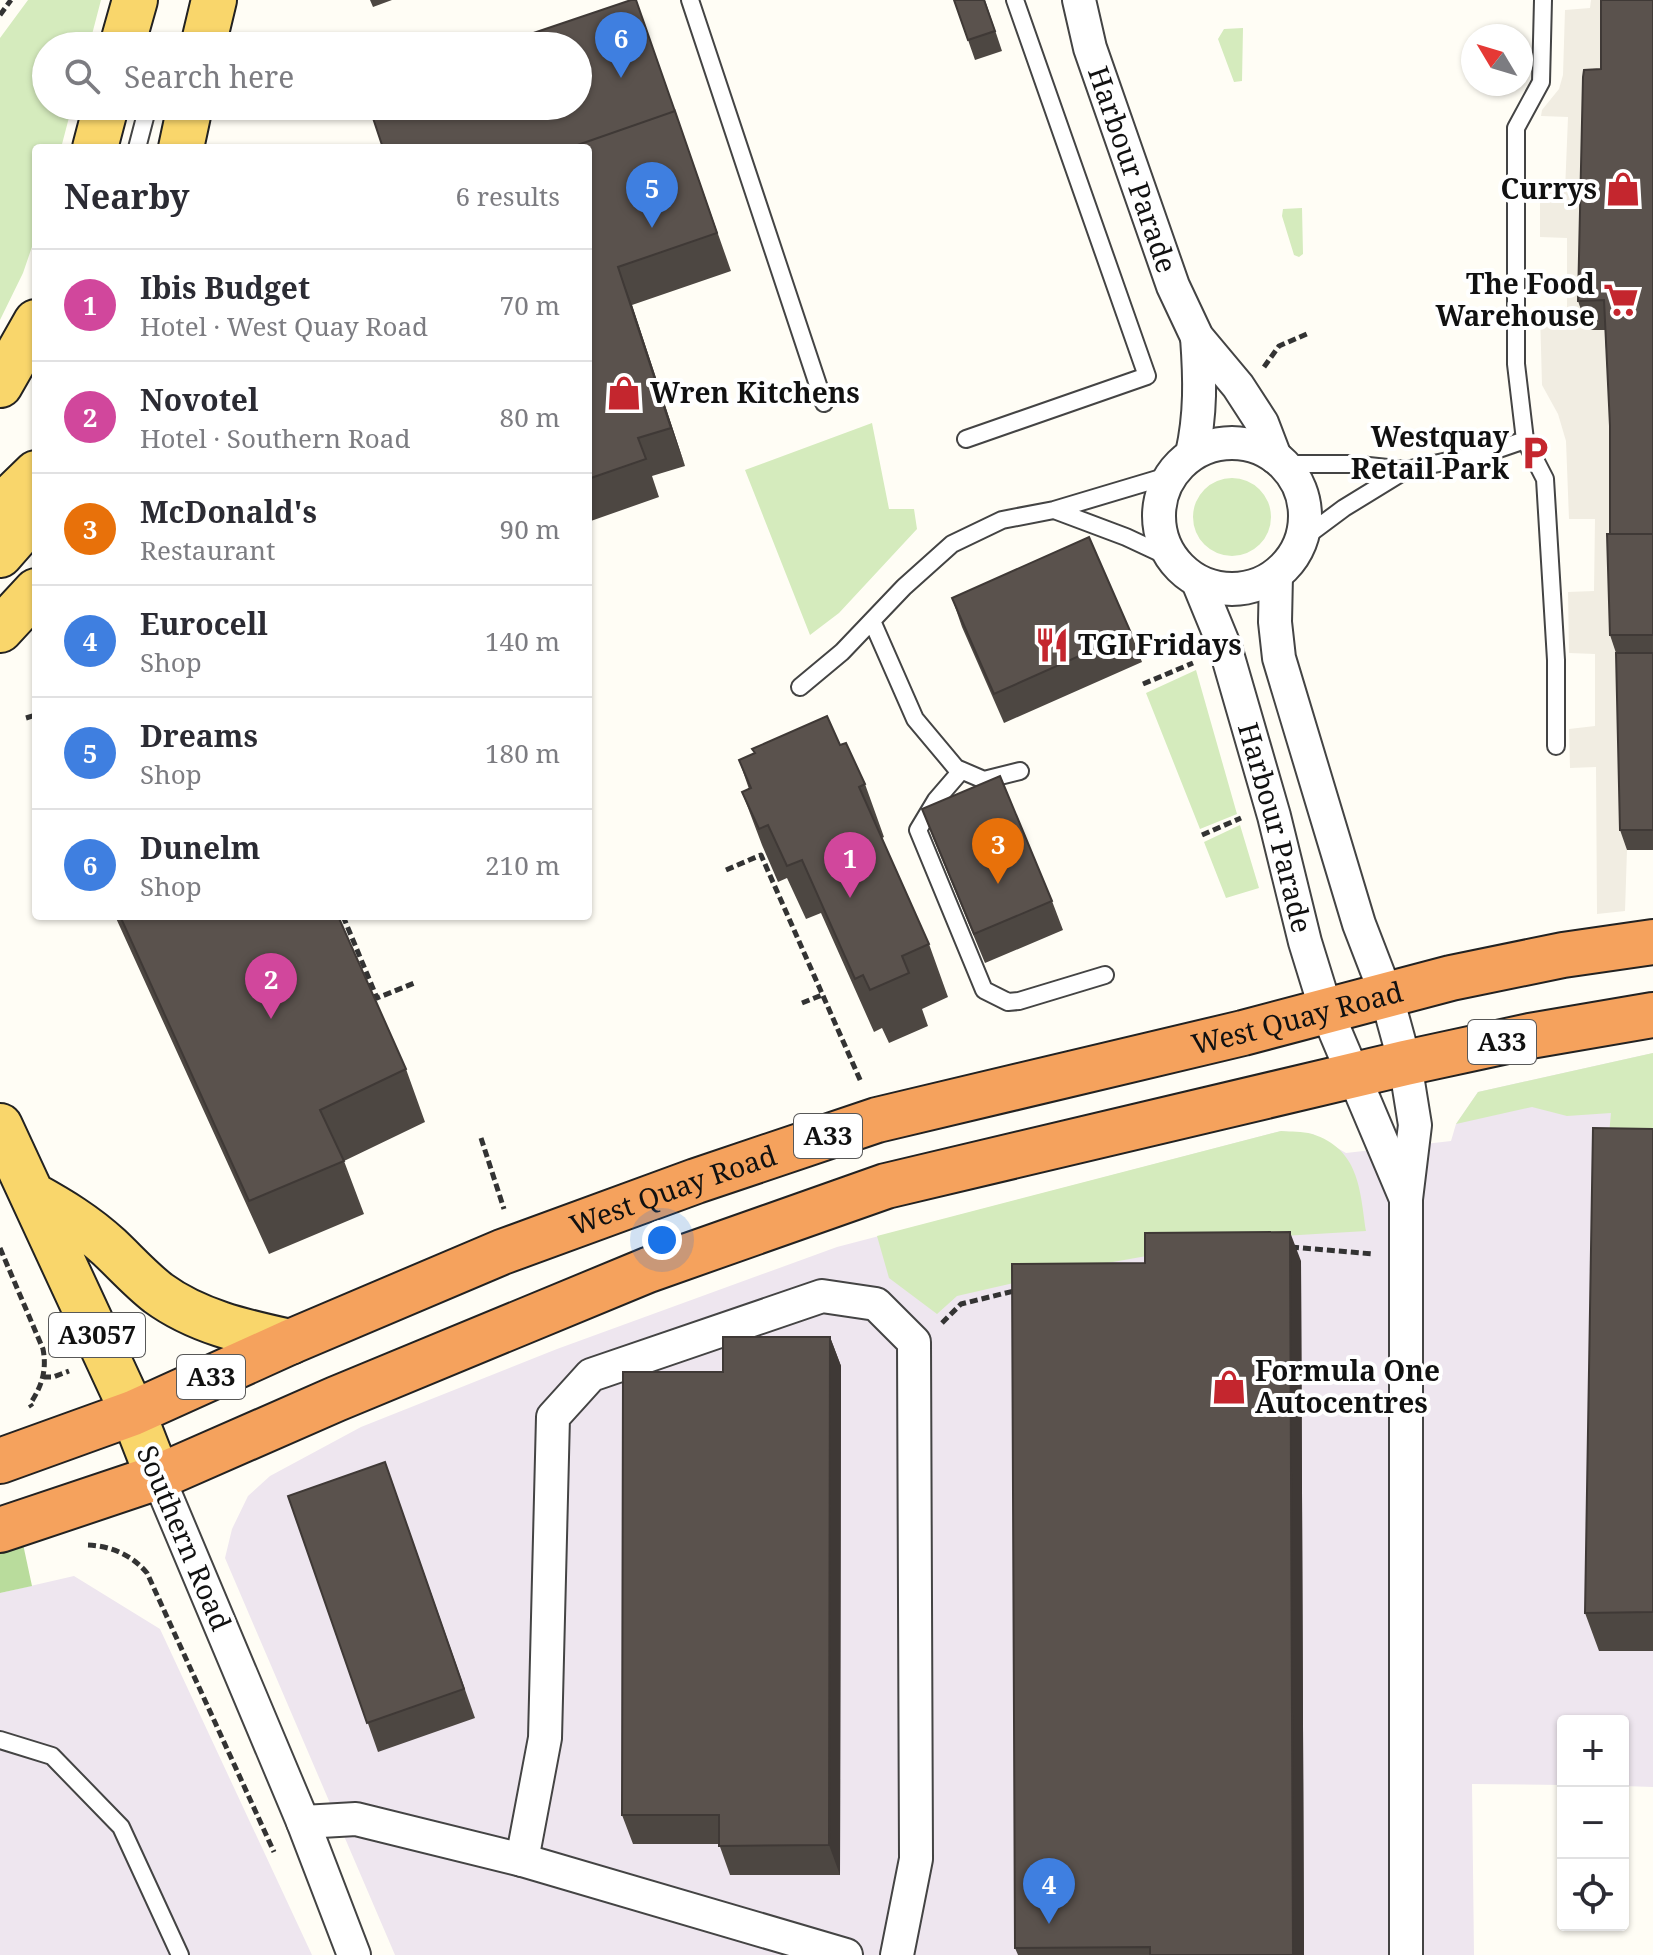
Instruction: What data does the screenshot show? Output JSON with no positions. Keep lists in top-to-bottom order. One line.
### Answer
{"streets":{"highway":["West Quay Road","A33"],"main road":["A3057","Southern Road"],"street":["Harbour Parade"]},"crossings":[["Harbour Parade","West Quay Road"],["Harbour Parade","A33"],["West Quay Road","Southern Road"],["A33","Southern Road"]],"places":{"shop":["Currys","Wren Kitchens","Formula One Autocentres"],"supermarket":["The Food Warehouse"],"parking":["Westquay Retail Park"],"restaurant":["TGI Fridays"]},"north":"top left","page":{"pins":["6","5","3","1","2","4"],"search":"Search here","heading":["Nearby","6 results"],"list":[{"mark":"1","name":"Ibis Budget","note":"Hotel · West Quay Road","value":"70 m"},{"mark":"2","name":"Novotel","note":"Hotel · Southern Road","value":"80 m"},{"mark":"3","name":"McDonald's","note":"Restaurant","value":"90 m"},{"mark":"4","name":"Eurocell","note":"Shop","value":"140 m"},{"mark":"5","name":"Dreams","note":"Shop","value":"180 m"},{"mark":"6","name":"Dunelm","note":"Shop","value":"210 m"}],"map_buttons":["+","−"]}}
